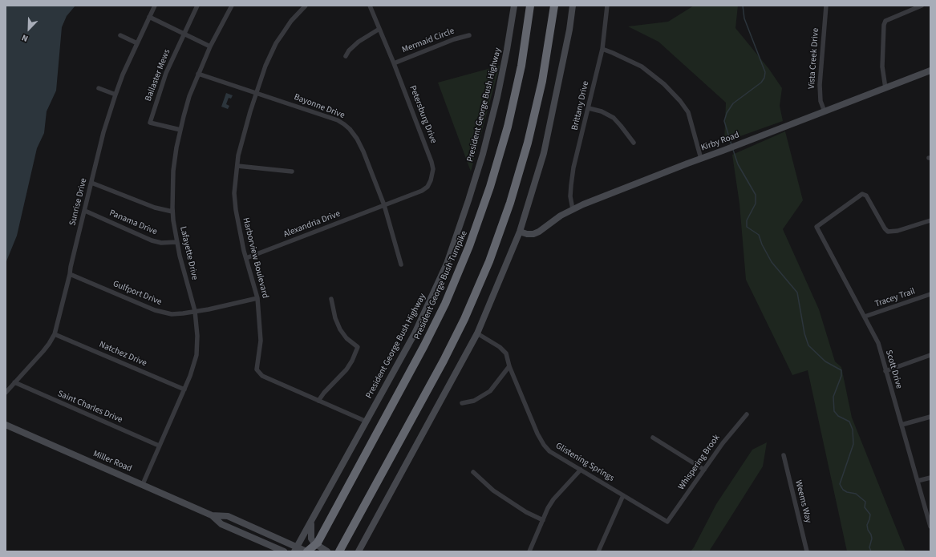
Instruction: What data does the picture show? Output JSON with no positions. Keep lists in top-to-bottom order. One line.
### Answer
{"streets":{"highway":["President George Bush Turnpike"],"main road":["President George Bush Highway","Kirby Road","Miller Road"],"street":["Mermaid Circle","Vista Creek Drive","Ballaster Mews","Brittany Drive","Bayonne Drive","Petersburg Drive","Sunrise Drive","Panama Drive","Alexandria Drive","Lafayette Drive","Harborview Boulevard","Gulfport Drive","Tracey Trail","Natchez Drive","Scott Drive","Saint Charles Drive","Glistening Springs","Whispering Brook","Weems Way"]},"crossings":[["Mermaid Circle","Petersburg Drive"],["Vista Creek Drive","Kirby Road"],["Ballaster Mews","Lafayette Drive"],["President George Bush Highway","Harborview Boulevard"],["President George Bush Highway","Miller Road"],["Brittany Drive","Kirby Road"],["Bayonne Drive","Petersburg Drive"],["Bayonne Drive","Alexandria Drive"],["Bayonne Drive","Lafayette Drive"],["Bayonne Drive","Harborview Boulevard"],["Petersburg Drive","Alexandria Drive"],["Sunrise Drive","Panama Drive"],["Sunrise Drive","Gulfport Drive"],["Sunrise Drive","Natchez Drive"],["Sunrise Drive","Saint Charles Drive"],["Panama Drive","Lafayette Drive"],["Alexandria Drive","Harborview Boulevard"],["Lafayette Drive","Gulfport Drive"],["Lafayette Drive","Natchez Drive"],["Lafayette Drive","Saint Charles Drive"],["Lafayette Drive","Miller Road"],["Harborview Boulevard","Gulfport Drive"],["Tracey Trail","Scott Drive"],["Glistening Springs","Whispering Brook"]],"north":"bottom left"}
